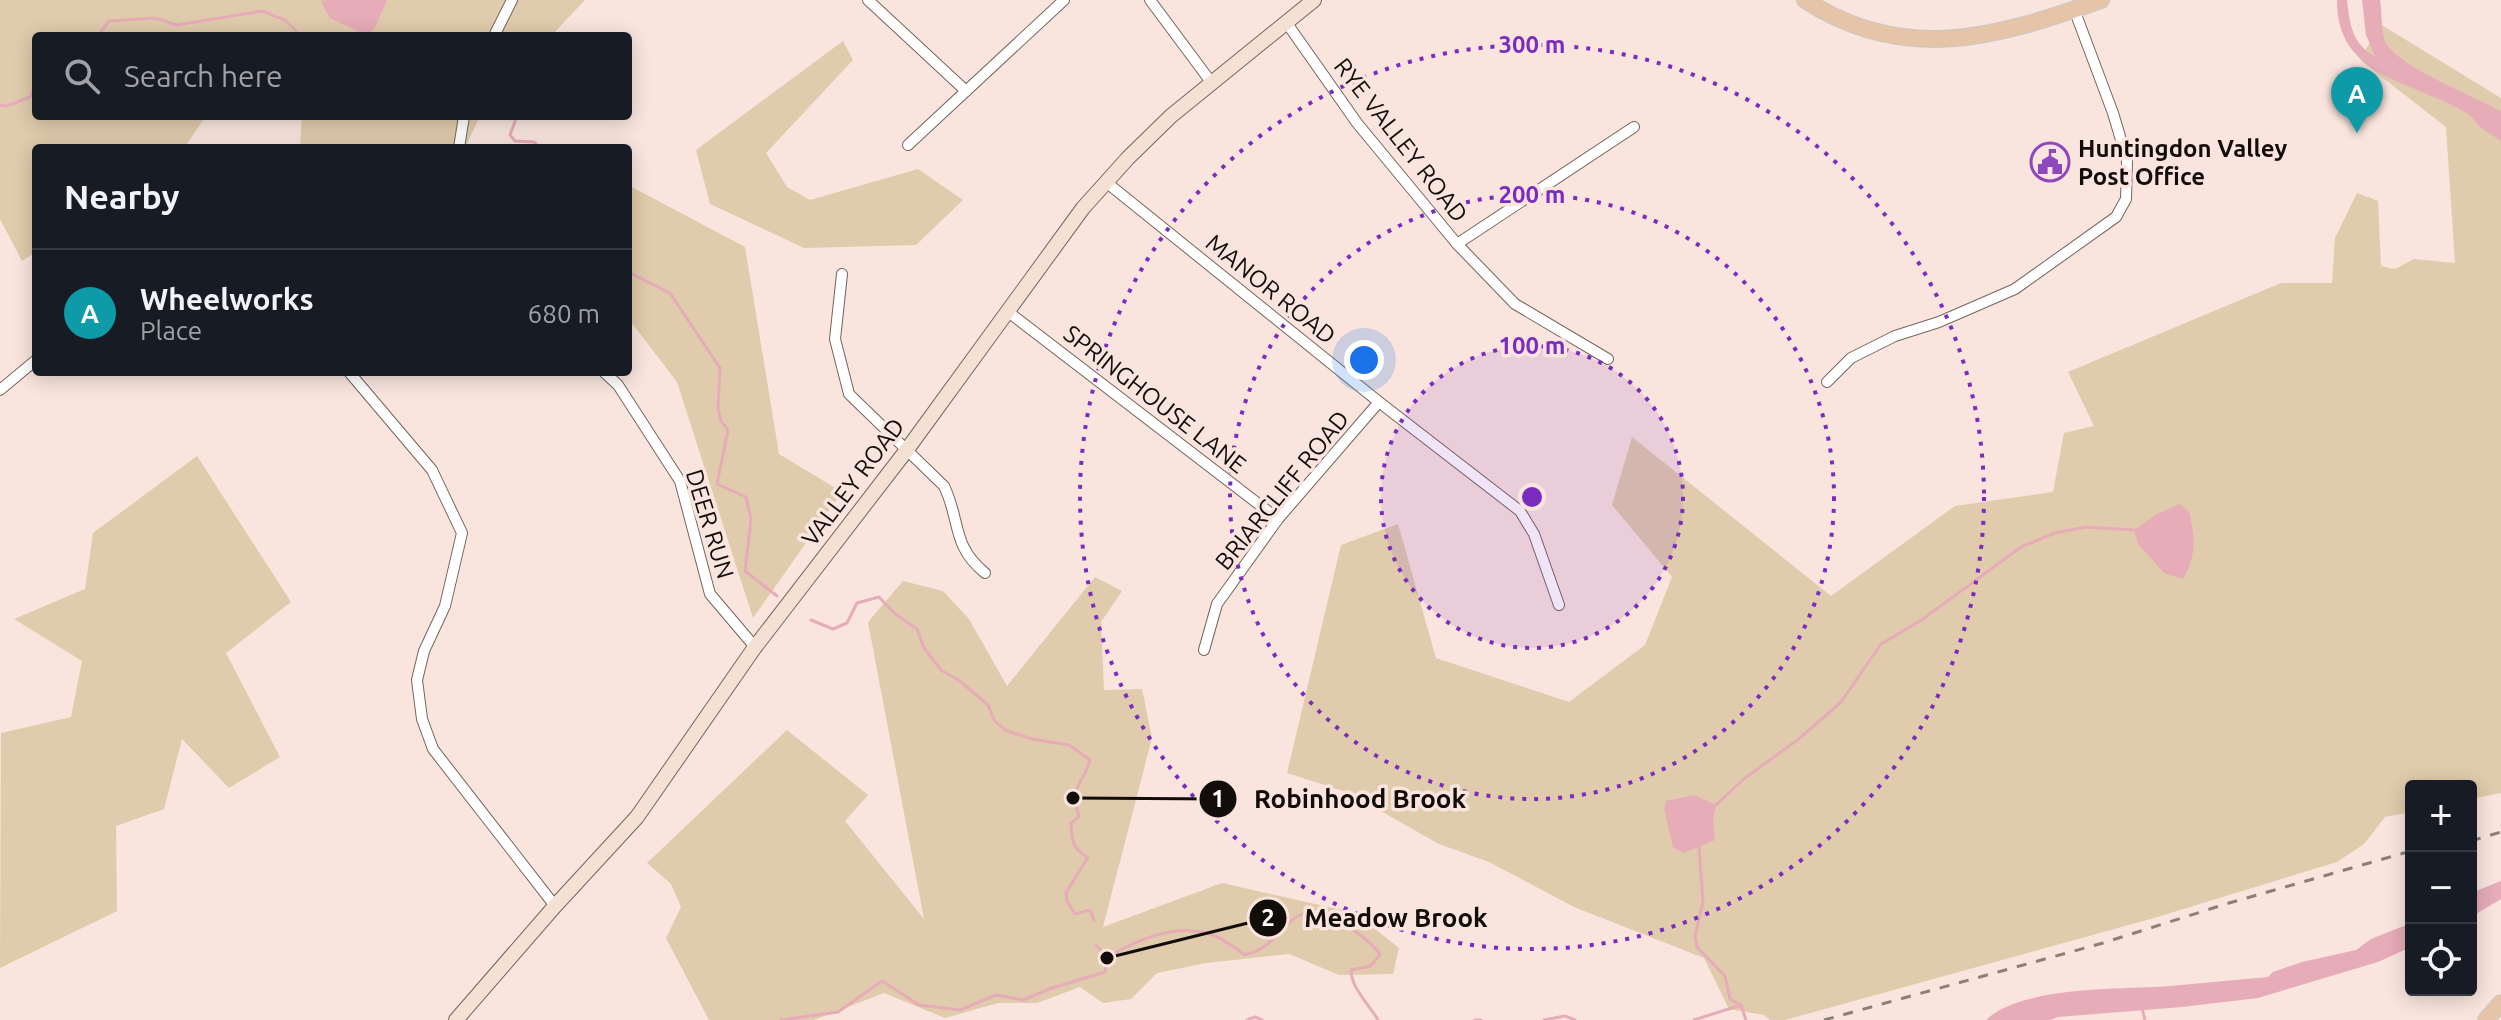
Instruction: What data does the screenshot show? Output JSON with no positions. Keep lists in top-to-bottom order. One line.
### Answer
{"streets":{"main road":["VALLEY ROAD"],"street":["RYE VALLEY ROAD","MANOR ROAD","SPRINGHOUSE LANE","BRIARCLIFF ROAD","DEER RUN"]},"crossings":[["RYE VALLEY ROAD","VALLEY ROAD"],["MANOR ROAD","VALLEY ROAD"],["MANOR ROAD","BRIARCLIFF ROAD"],["SPRINGHOUSE LANE","VALLEY ROAD"],["SPRINGHOUSE LANE","BRIARCLIFF ROAD"],["VALLEY ROAD","DEER RUN"]],"places":{"public building":["Huntingdon Valley Post Office"],"other":["Robinhood Brook","Meadow Brook"]},"page":{"search":"Search here","pins":"A","heading":"Nearby","list":[{"mark":"A","name":"Wheelworks","note":"Place","value":"680 m"}],"map_buttons":["+","−"]},"rings":["300 m","200 m","100 m"]}
